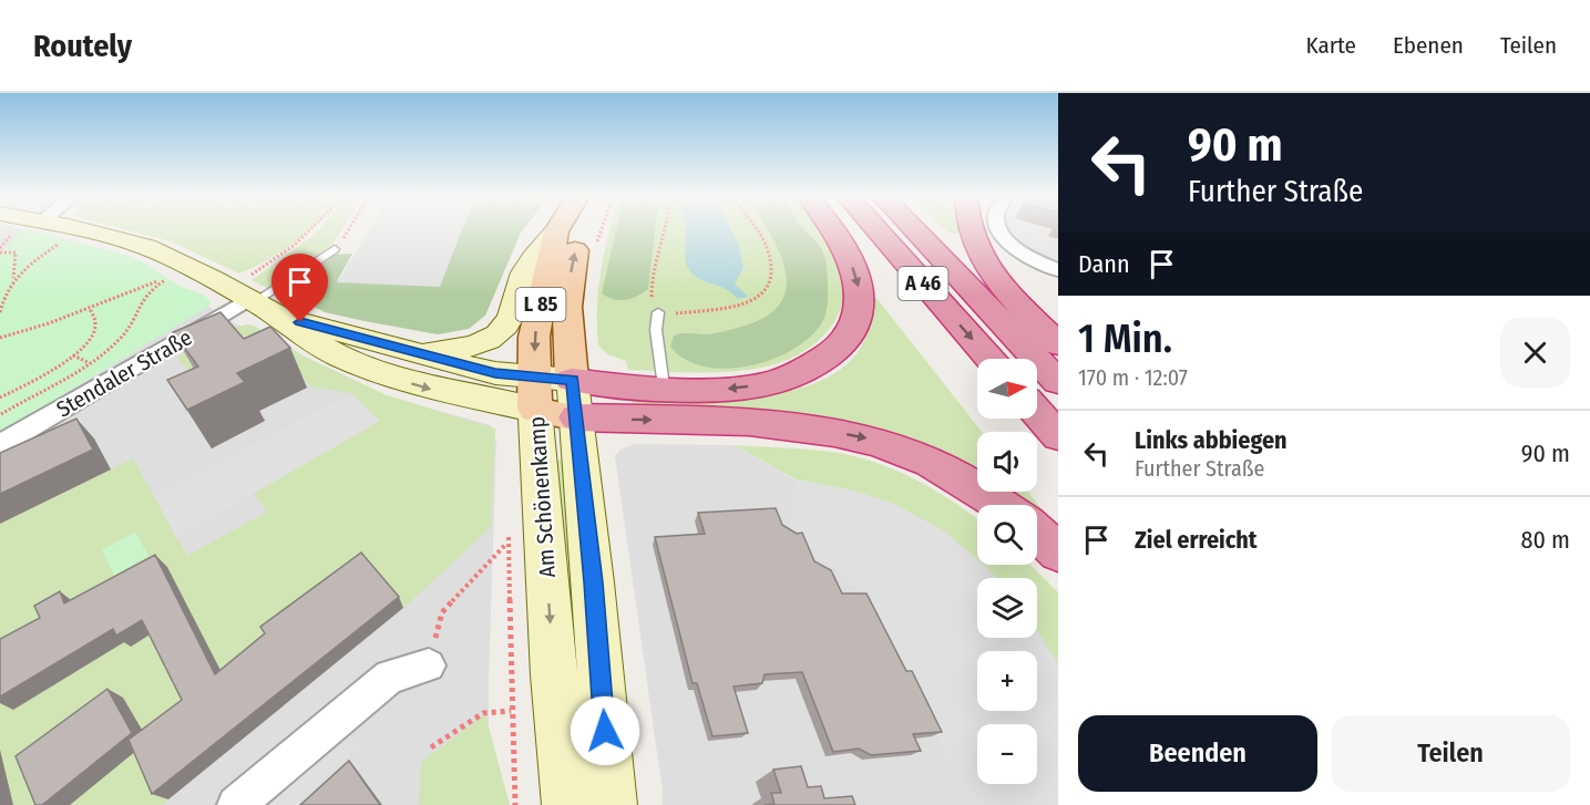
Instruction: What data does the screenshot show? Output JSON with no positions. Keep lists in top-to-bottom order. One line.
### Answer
{"streets":{"highway":["A 46"],"main road":["L 85","Am Schönenkamp"],"street":["Stendaler Straße"]},"north":"right","page":{"header":"Routely","nav":["Karte","Ebenen","Teilen"],"turn":["90 m","Further Straße"],"then":"Dann","heading":["1 Min.","170 m · 12:07"],"map_buttons":["+","−"],"list":[{"name":"Links abbiegen","note":"Further Straße","value":"90 m"},{"name":"Ziel erreicht","value":"80 m"}],"buttons":["Beenden","Teilen"]}}
